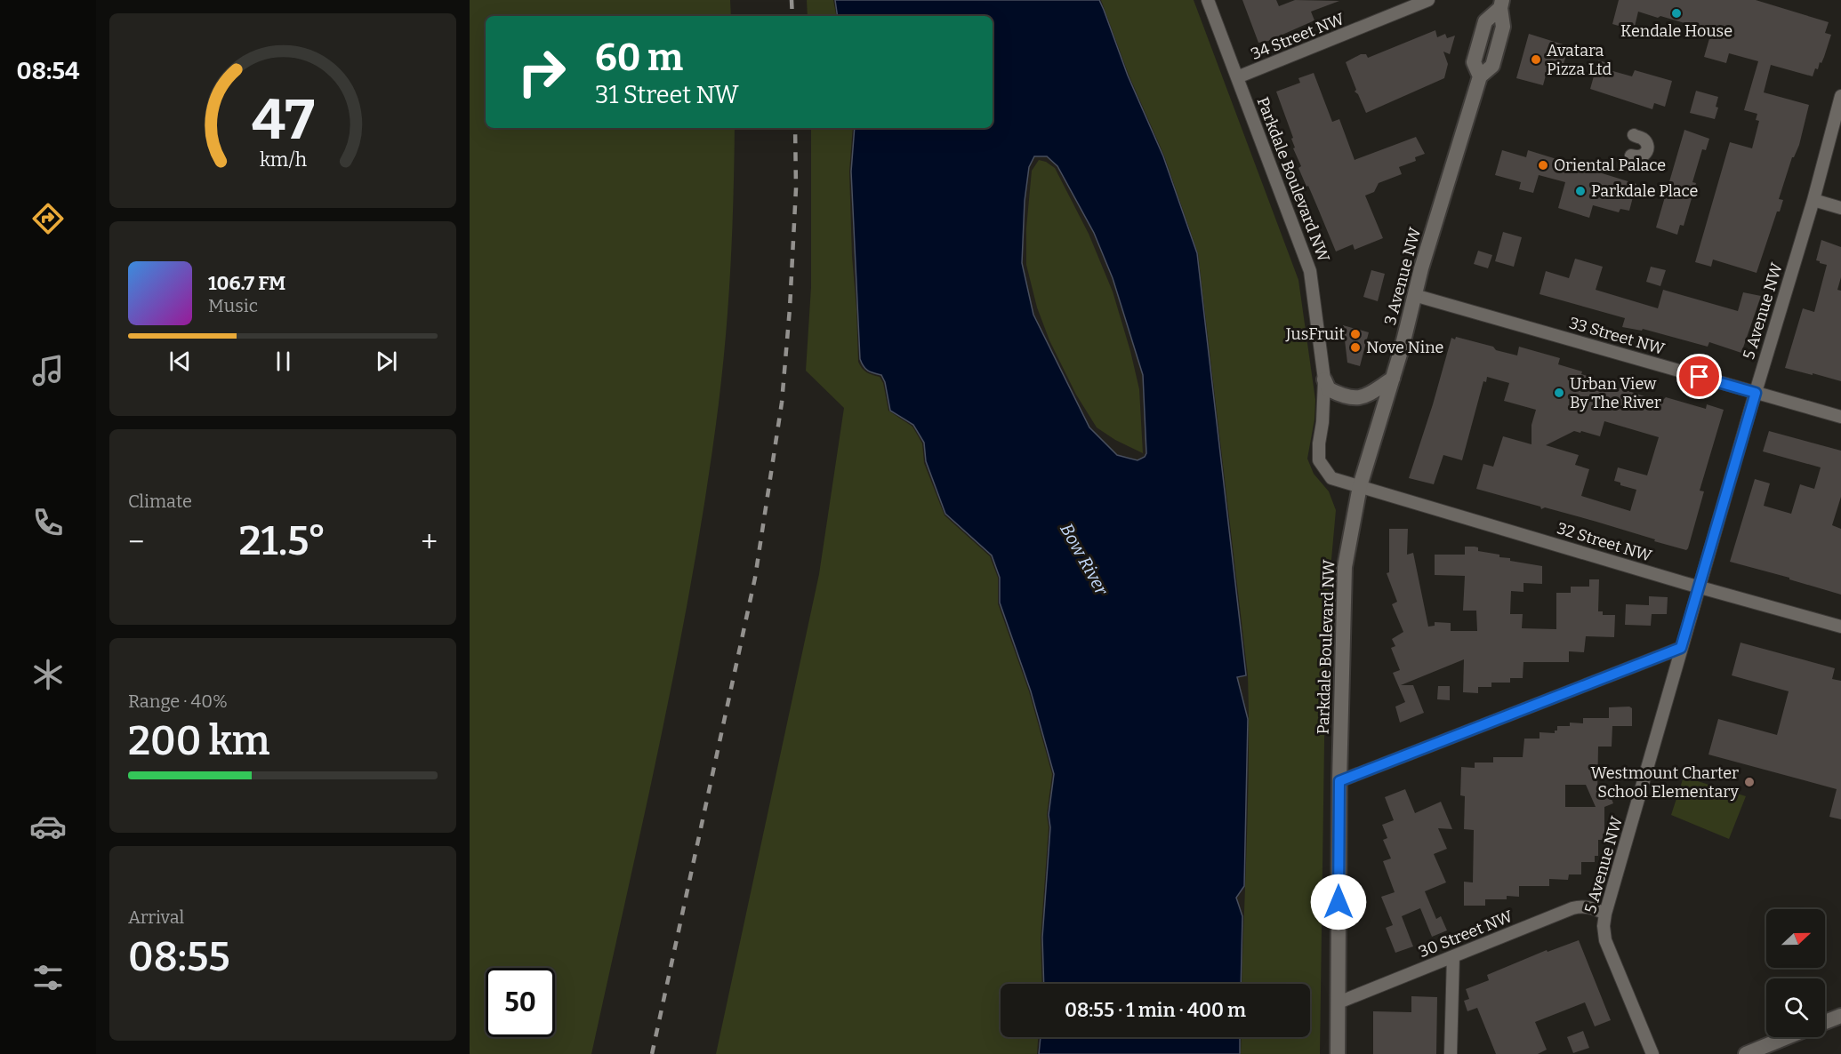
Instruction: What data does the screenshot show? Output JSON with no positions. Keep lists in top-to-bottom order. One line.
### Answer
{"streets":{"main road":["Parkdale Boulevard NW","3 Avenue NW"],"street":["34 Street NW","5 Avenue NW","33 Street NW","32 Street NW","30 Street NW"]},"crossings":[["34 Street NW","Parkdale Boulevard NW"],["Parkdale Boulevard NW","3 Avenue NW"],["Parkdale Boulevard NW","32 Street NW"],["Parkdale Boulevard NW","30 Street NW"],["3 Avenue NW","33 Street NW"],["3 Avenue NW","32 Street NW"],["5 Avenue NW","33 Street NW"],["5 Avenue NW","32 Street NW"],["5 Avenue NW","30 Street NW"]],"water":["Bow River"],"places":["Kendale House","Avatara Pizza Ltd","Oriental Palace","Parkdale Place","JusFruit","Nove Nine","Urban View By The River","Westmount Charter School Elementary"],"north":"right","page":{"tabs":"08:54","turn":["60 m","31 Street NW"],"song":["106.7 FM","Music"],"tile":["Climate",["Range · 40%","200 km"],["Arrival","08:55"]],"heat":["−","21.5°","+"],"limit":"50","trip":"08:55 · 1 min · 400 m","gauge":["47","km/h"]}}
